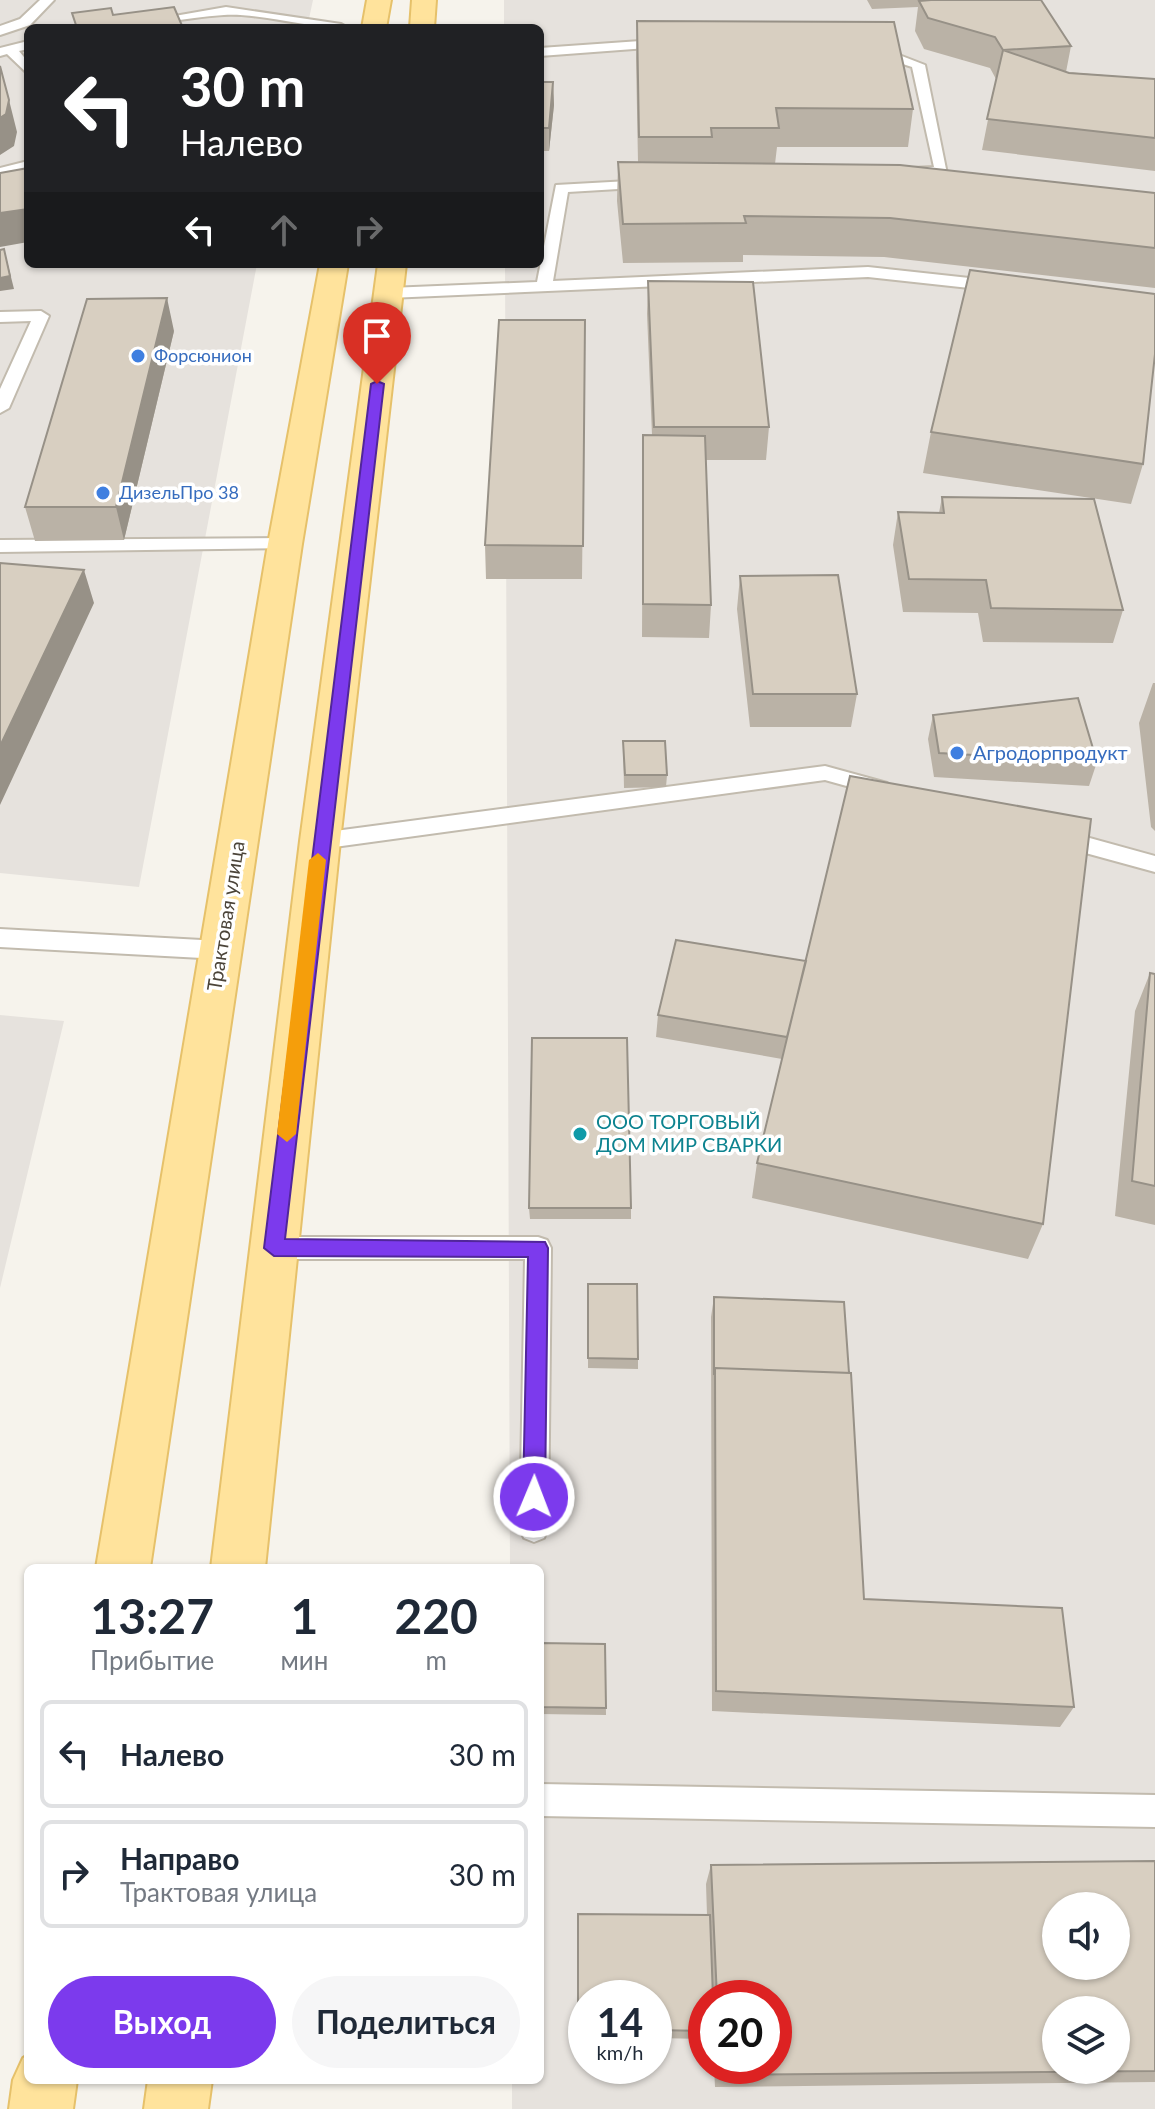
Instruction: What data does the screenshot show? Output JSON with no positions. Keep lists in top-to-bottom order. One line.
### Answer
{"streets":{"main road":["Трактовая улица"]},"places":["Форсюнион","ДизельПро 38","Агродорпродукт","ООО ТОРГОВЫЙ ДОМ МИР СВАРКИ"],"page":{"turn":["30 m","Налево"],"eta":["13:27","Прибытие","1","мин","220","m"],"list":[{"name":"Налево","value":"30 m"},{"name":"Направо","note":"Трактовая улица","value":"30 m"}],"buttons":["Выход","Поделиться"],"speed":"14 km/h","limit":"20"}}
